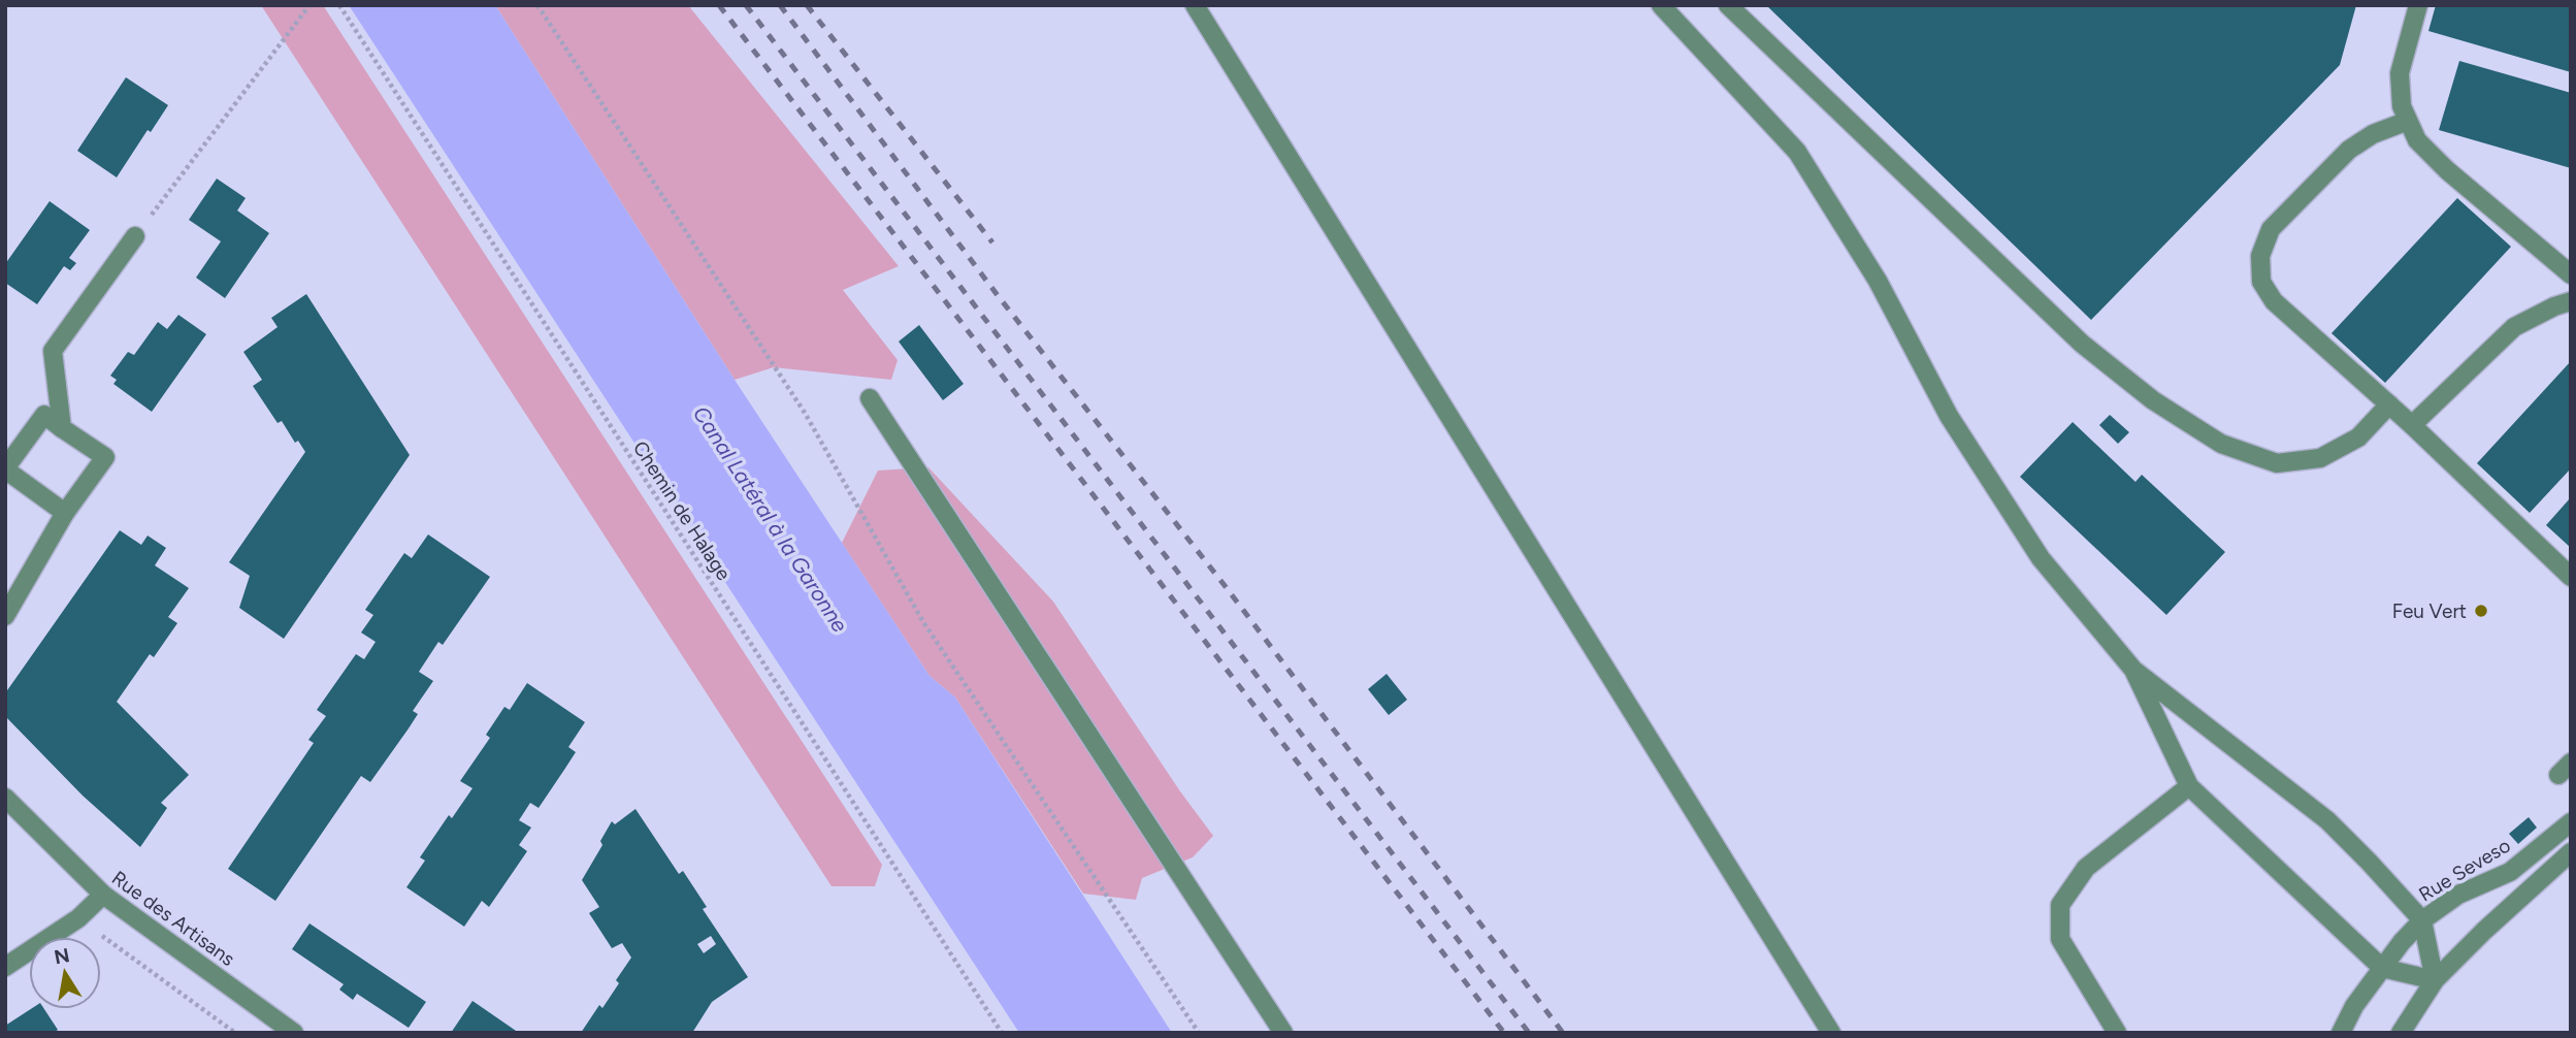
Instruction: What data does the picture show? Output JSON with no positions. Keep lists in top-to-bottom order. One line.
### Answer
{"streets":{"street":["Rue Seveso","Rue des Artisans"],"path":["Chemin de Halage"]},"water":["Canal Latéral à la Garonne"],"places":["Feu Vert"],"north":"top"}
